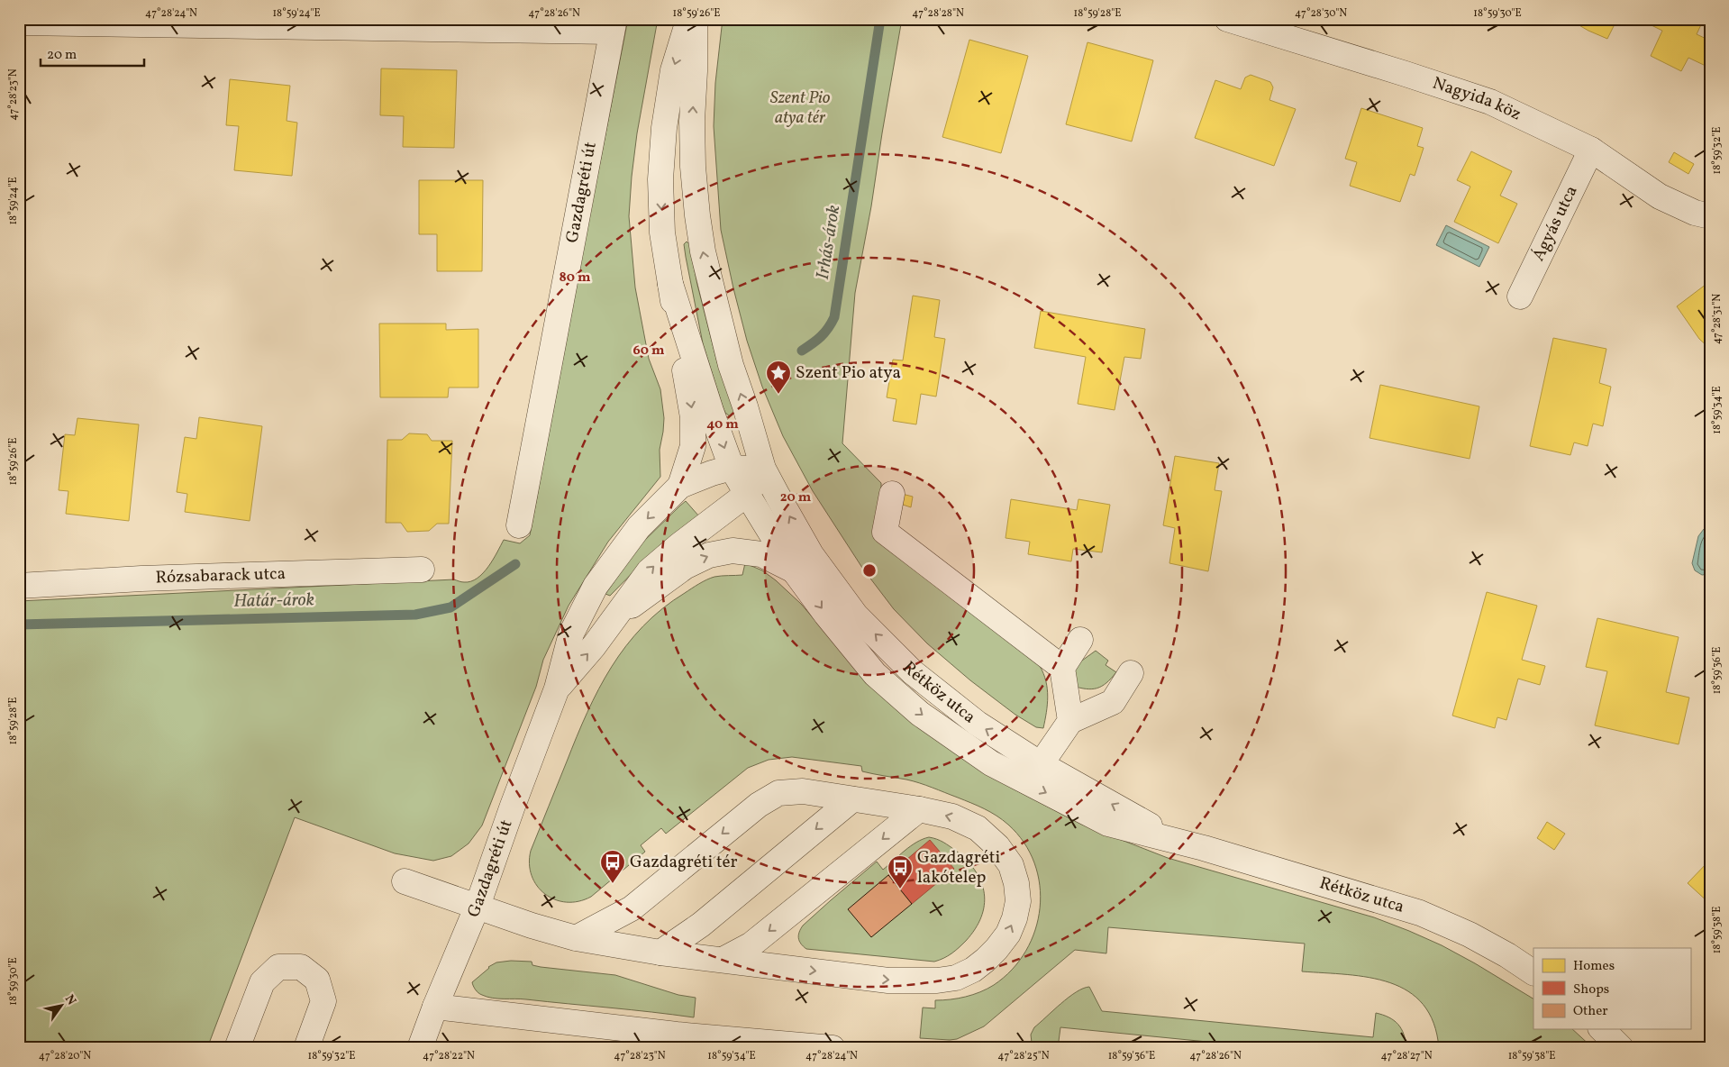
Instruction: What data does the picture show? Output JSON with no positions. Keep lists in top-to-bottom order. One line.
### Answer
{"streets":{"street":["Nagyida köz","Gazdagréti út","Ágyás utca","Rózsabarack utca","Rétköz utca"]},"crossings":[["Nagyida köz","Ágyás utca"],["Gazdagréti út","Rétköz utca"]],"water":["Irhás-árok","Határ-árok"],"parks":["Szent Pio atya tér"],"places":{"place":["Szent Pio atya"],"bus stop":["Gazdagréti tér","Gazdagréti lakótelep"]},"legend":["Homes","Shops","Other"],"scale_bar":"20 m","north":"top right","coordinates":["47°28'24\"N","18°59'24\"E","47°28'26\"N","18°59'26\"E","47°28'28\"N","18°59'28\"E","47°28'30\"N","18°59'30\"E","47°28'23\"N","18°59'32\"E","47°28'31\"N","18°59'34\"E","18°59'36\"E","18°59'38\"E","47°28'20\"N","47°28'22\"N","47°28'25\"N","47°28'27\"N"],"rings":["80 m","60 m","40 m","20 m"]}
